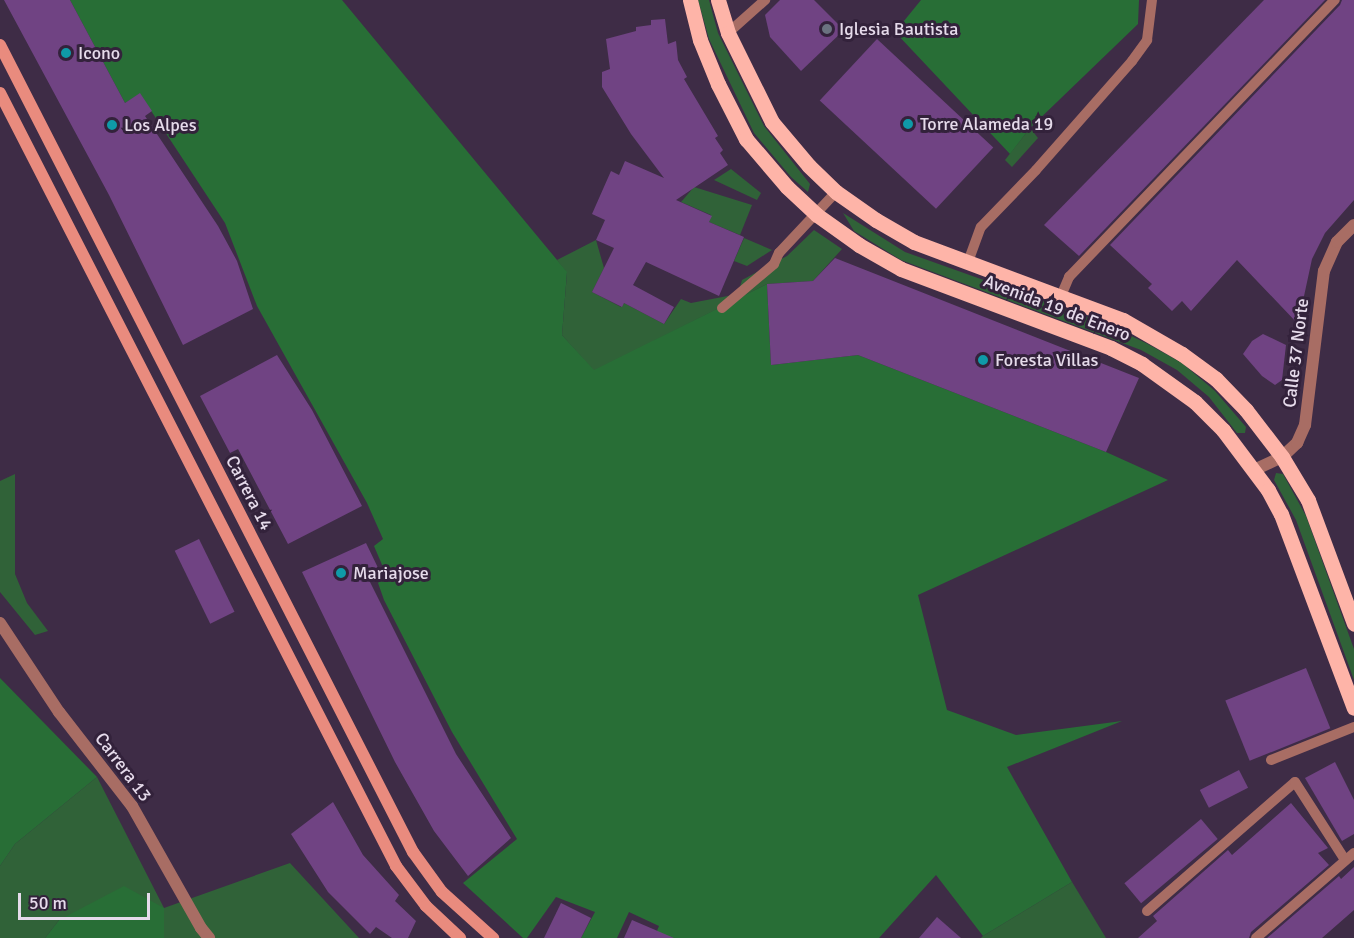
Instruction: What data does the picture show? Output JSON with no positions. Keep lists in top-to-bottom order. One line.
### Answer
{"streets":{"main road":["Avenida 19 de Enero","Carrera 14"],"street":["Calle 37 Norte","Carrera 13"]},"crossings":[["Avenida 19 de Enero","Calle 37 Norte"]],"places":["Iglesia Bautista","Icono","Torre Alameda 19","Los Alpes","Foresta Villas","Mariajose"],"scale_bar":"50 m"}
